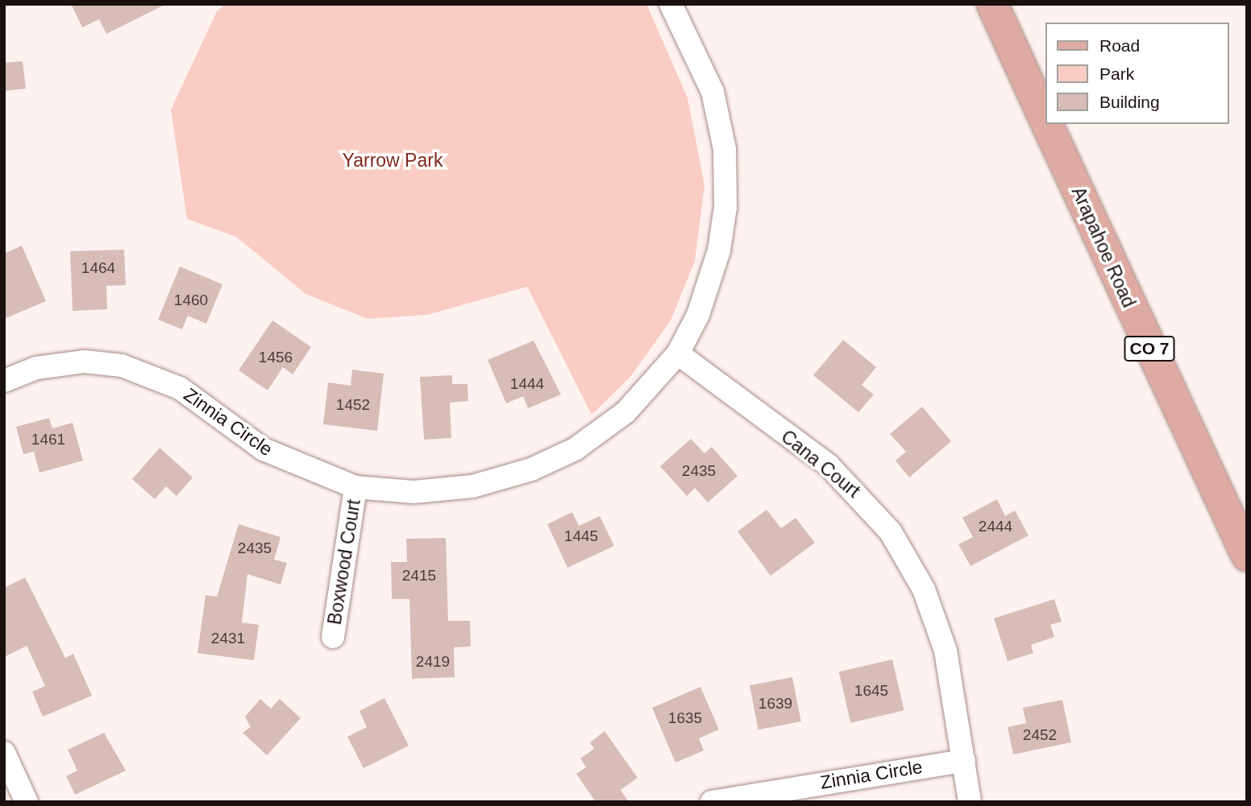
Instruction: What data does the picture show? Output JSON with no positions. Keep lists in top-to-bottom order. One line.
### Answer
{"streets":{"main road":["Arapahoe Road","CO 7"],"street":["Zinnia Circle","Cana Court","Boxwood Court"]},"crossings":[["Zinnia Circle","Cana Court"],["Zinnia Circle","Boxwood Court"]],"parks":["Yarrow Park"],"house_numbers":["1464","1460","1456","1444","1452","1461","2435","2444","1445","2435","2415","2431","2419","1645","1639","1635","2452"],"legend":["Road","Park","Building"]}
